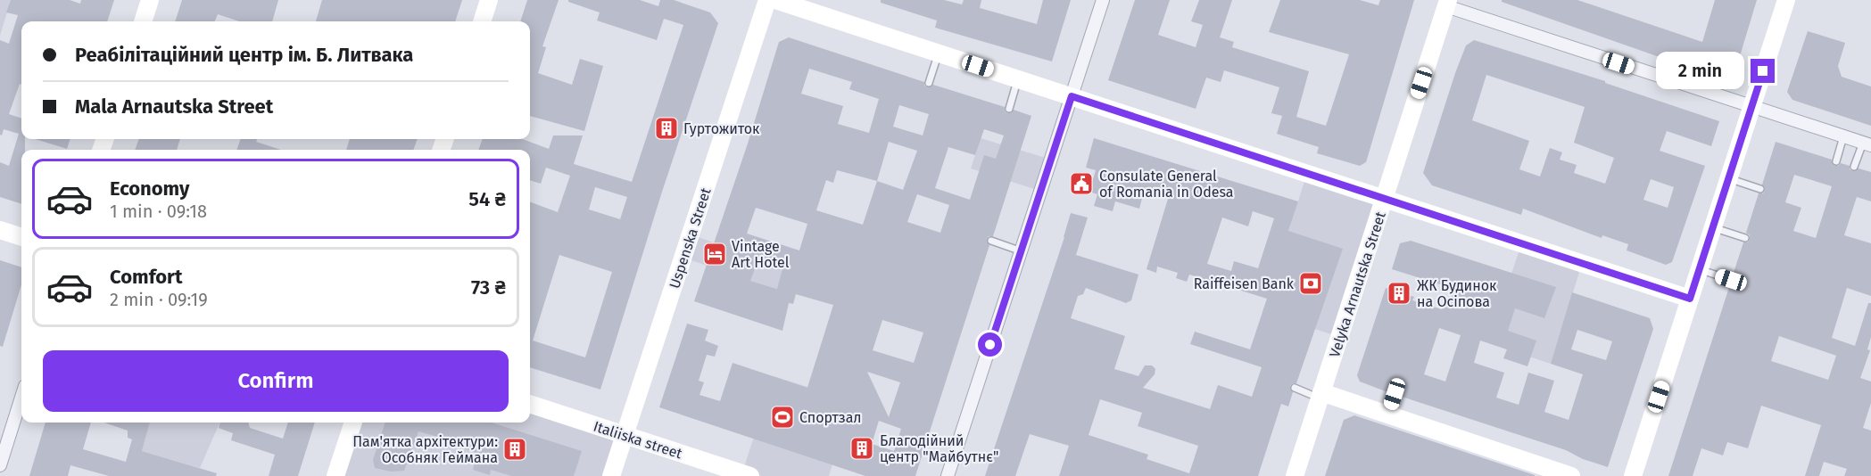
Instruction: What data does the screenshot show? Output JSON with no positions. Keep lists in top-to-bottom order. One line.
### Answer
{"streets":{"main road":["Uspenska Street","Velyka Arnautska Street","Italiiska street"]},"crossings":[["Uspenska Street","Italiiska street"]],"places":{"building":["Гуртожиток","ЖК Будинок на Осіпова","Благодійний центр \"Майбутнє\"","Пам'ятка архітектури: Особняк Геймана"],"public building":["Consulate General of Romania in Odesa"],"hotel":["Vintage Art Hotel"],"bank":["Raiffeisen Bank"],"sports":["Спортзал"]},"page":{"banner":["Реабілітаційний центр ім. Б. Литвака","Mala Arnautska Street"],"bubble":"2 min","list":[{"name":"Economy","note":"1 min · 09:18","value":"54 ₴"},{"name":"Comfort","note":"2 min · 09:19","value":"73 ₴"}],"buttons":"Confirm"}}
